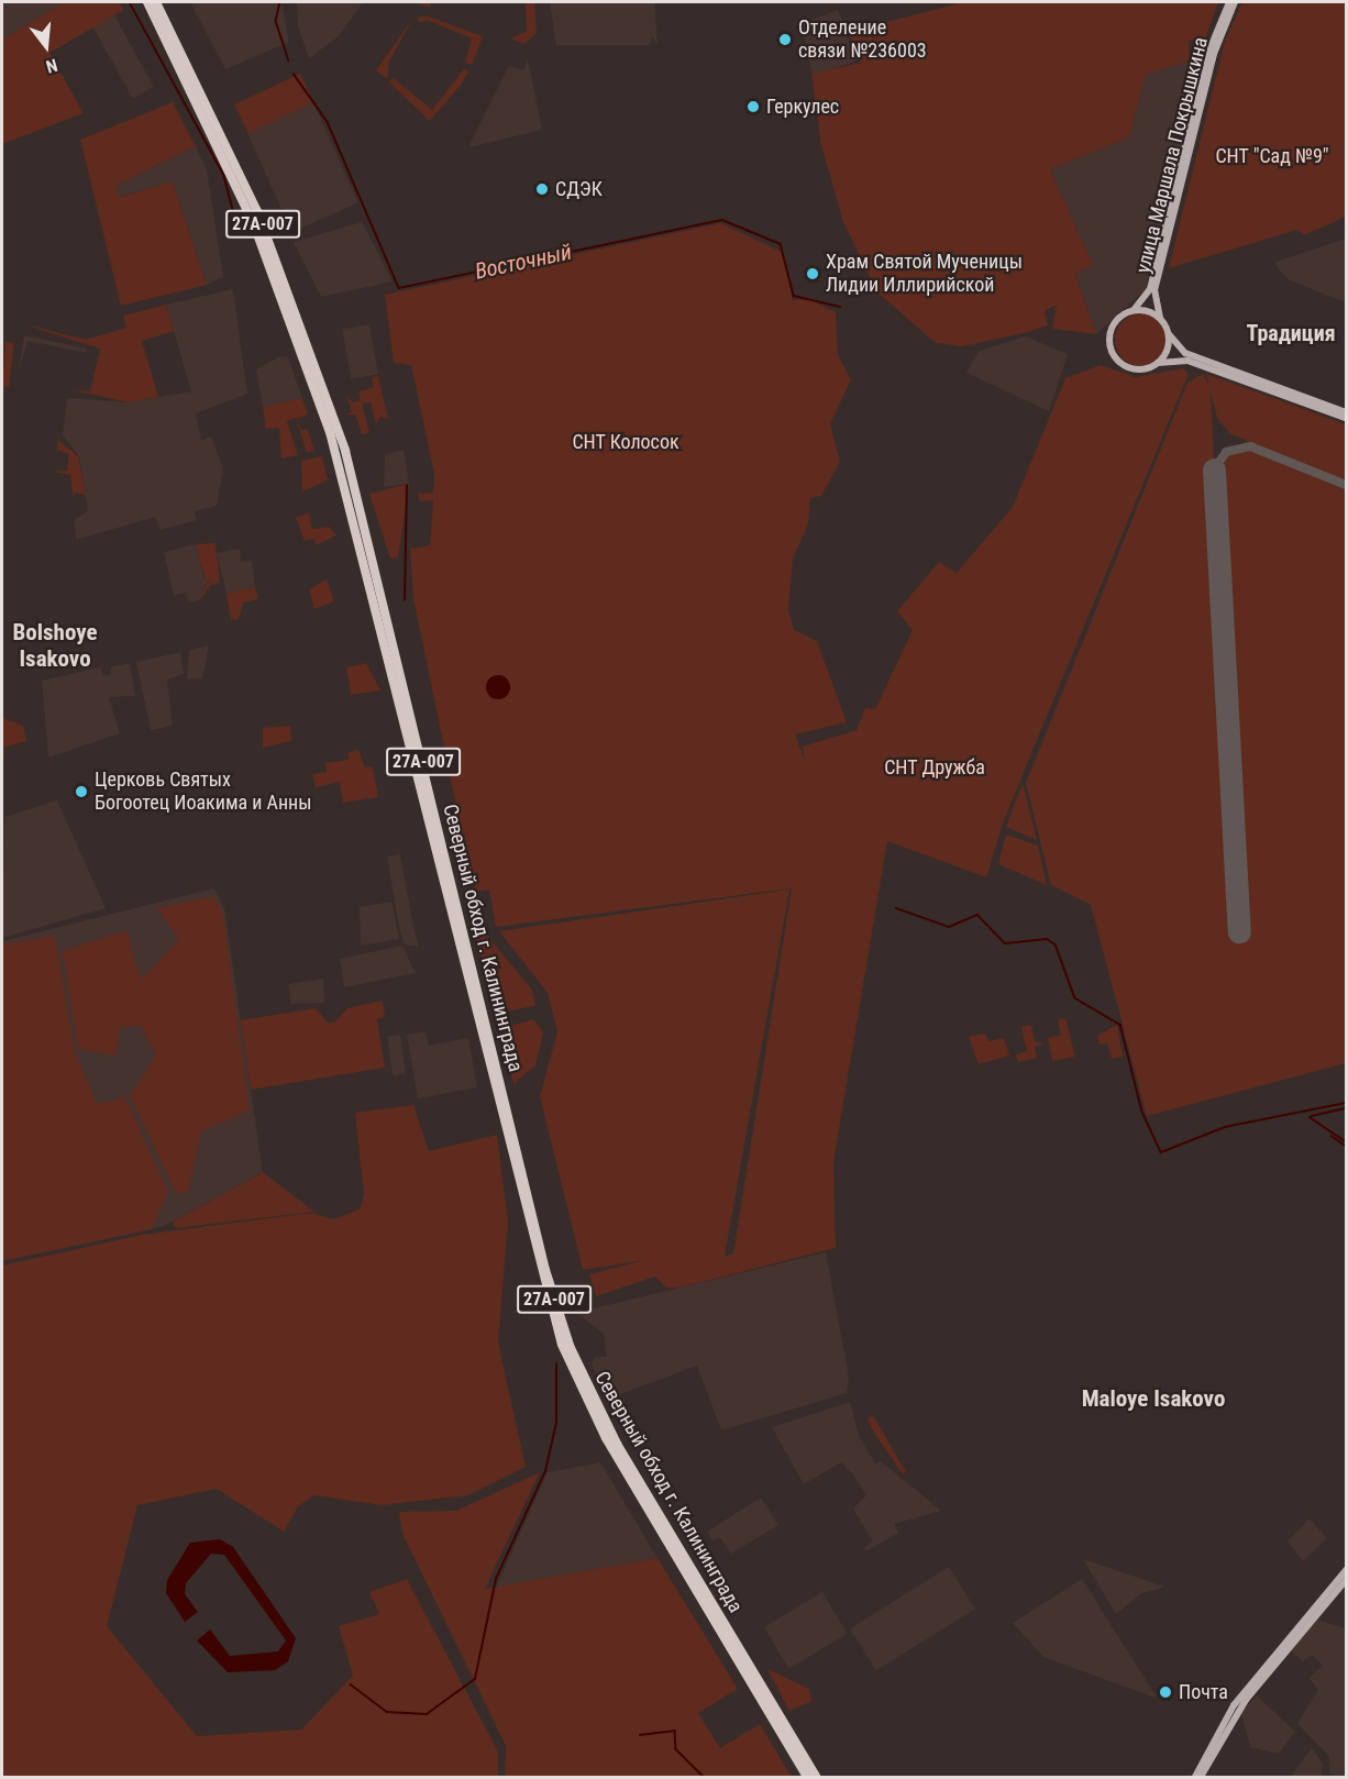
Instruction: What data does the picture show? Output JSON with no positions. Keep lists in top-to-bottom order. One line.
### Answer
{"streets":{"highway":["27А-007","Северный обход г. Калининграда"],"main road":["улица Маршала Покрышкина"]},"districts":["Традиция","Bolshoye Isakovo","Maloye Isakovo"],"water":["Восточный"],"parks":["СНТ \"Сад №9\"","СНТ Колосок","СНТ Дружба"],"places":["Отделение связи №236003","Геркулес","СДЭК","Храм Святой Мученицы Лидии Иллирийской","Церковь Святых Богоотец Иоакима и Анны","Почта"],"north":"bottom"}
